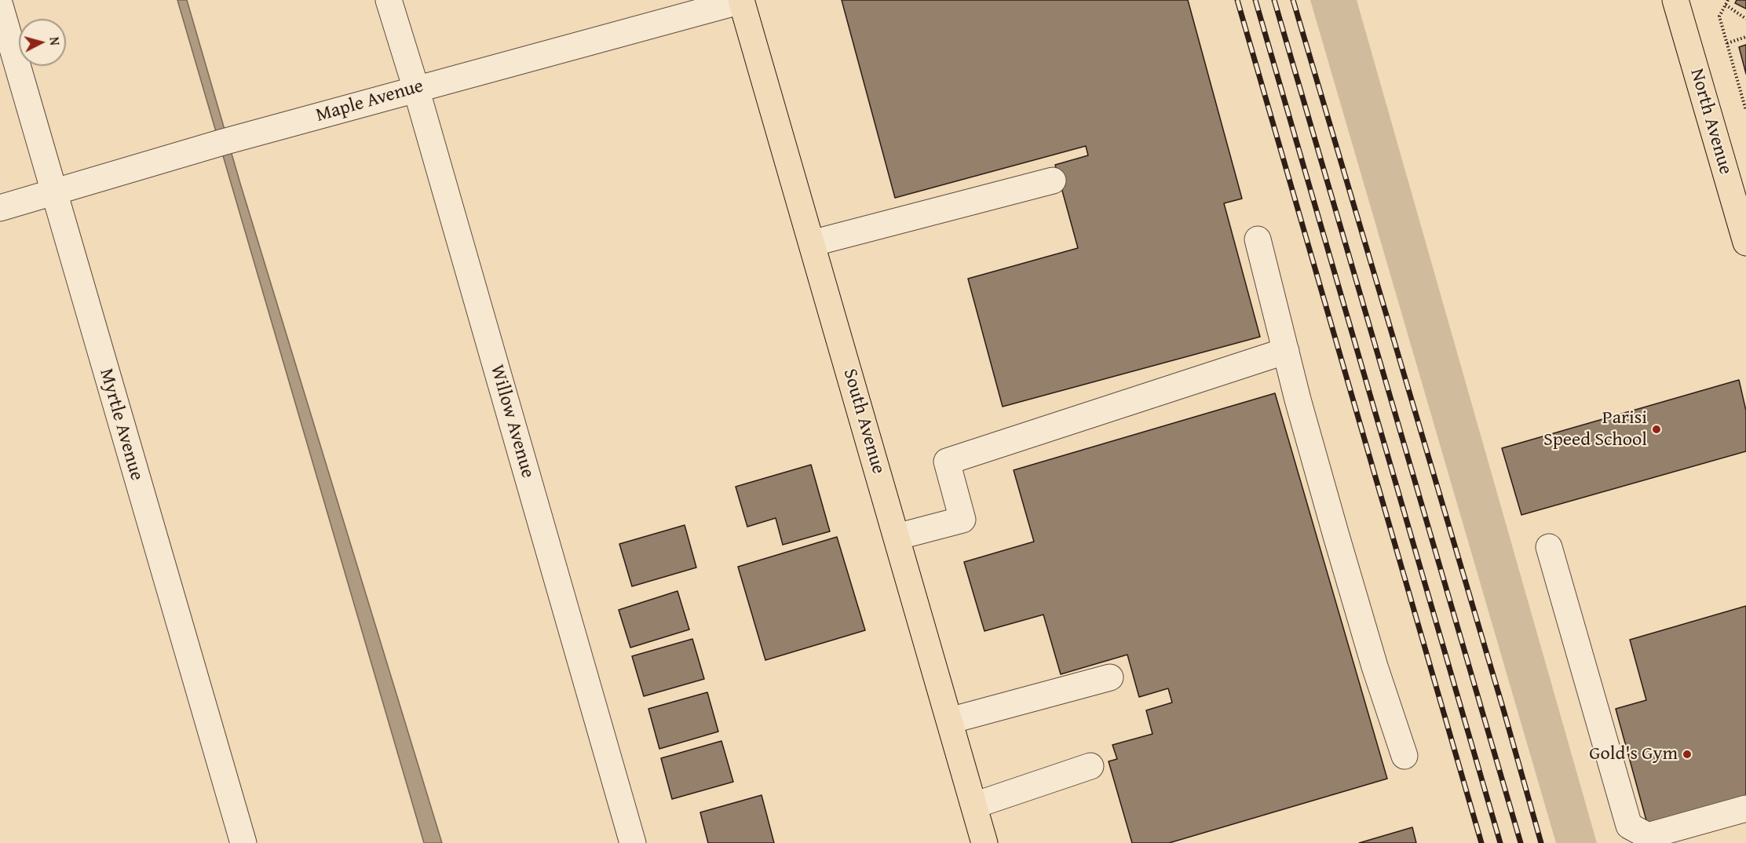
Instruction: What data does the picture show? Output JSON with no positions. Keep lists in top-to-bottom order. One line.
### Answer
{"streets":{"main road":["North Avenue","South Avenue"],"street":["Maple Avenue","Willow Avenue","Myrtle Avenue"]},"crossings":[["Maple Avenue","Willow Avenue"],["Maple Avenue","South Avenue"],["Maple Avenue","Myrtle Avenue"]],"places":["Parisi Speed School","Gold's Gym"],"north":"right"}
